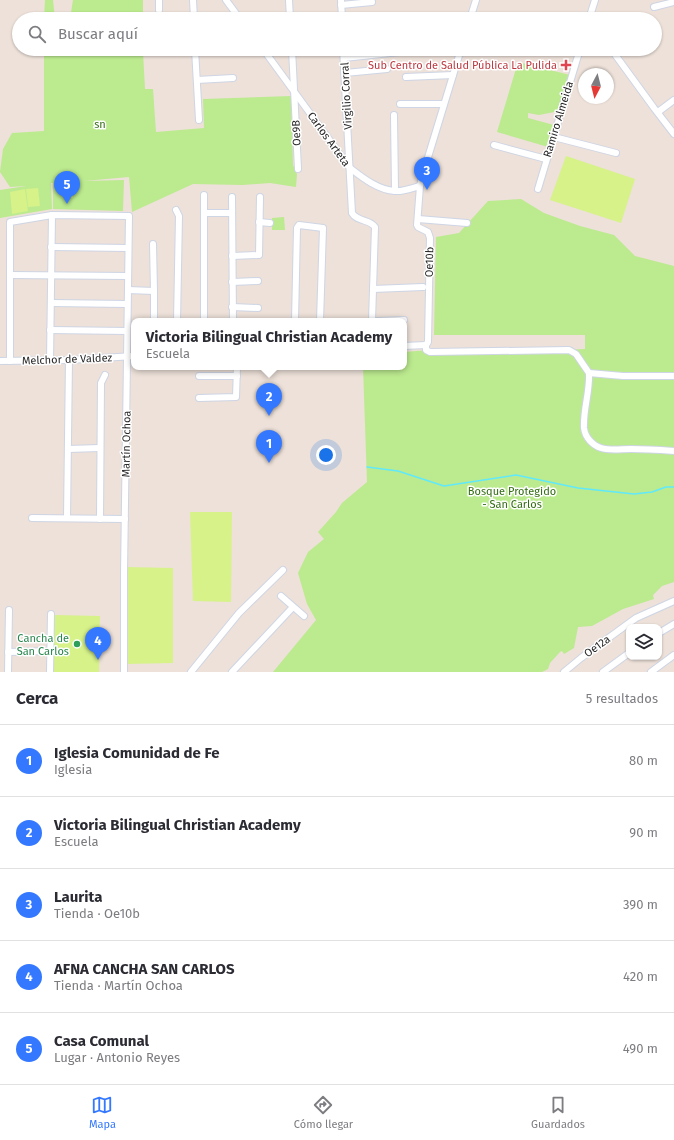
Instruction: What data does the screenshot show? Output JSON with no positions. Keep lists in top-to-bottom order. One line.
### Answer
{"streets":{"street":["Virgilio Corral","Ramiro Almeida","Oe9B","Carlos Arteta","Oe10b","Melchor de Valdez","Martín Ochoa","Oe12a"]},"crossings":[["Virgilio Corral","Carlos Arteta"],["Oe9B","Carlos Arteta"],["Melchor de Valdez","Martín Ochoa"]],"parks":["sn","Bosque Protegido - San Carlos"],"places":{"health":["Sub Centro de Salud Pública La Pulida"],"other":["Cancha de San Carlos"]},"north":"bottom","page":{"search":"Buscar aquí","pins":["3","5","2","1","4"],"popup":["Victoria Bilingual Christian Academy","Escuela"],"heading":["Cerca","5 resultados"],"list":[{"mark":"1","name":"Iglesia Comunidad de Fe","note":"Iglesia","value":"80 m"},{"mark":"2","name":"Victoria Bilingual Christian Academy","note":"Escuela","value":"90 m"},{"mark":"3","name":"Laurita","note":"Tienda · Oe10b","value":"390 m"},{"mark":"4","name":"AFNA CANCHA SAN CARLOS","note":"Tienda · Martín Ochoa","value":"420 m"},{"mark":"5","name":"Casa Comunal","note":"Lugar · Antonio Reyes","value":"490 m"}],"nav":["Mapa","Cómo llegar","Guardados"]}}
